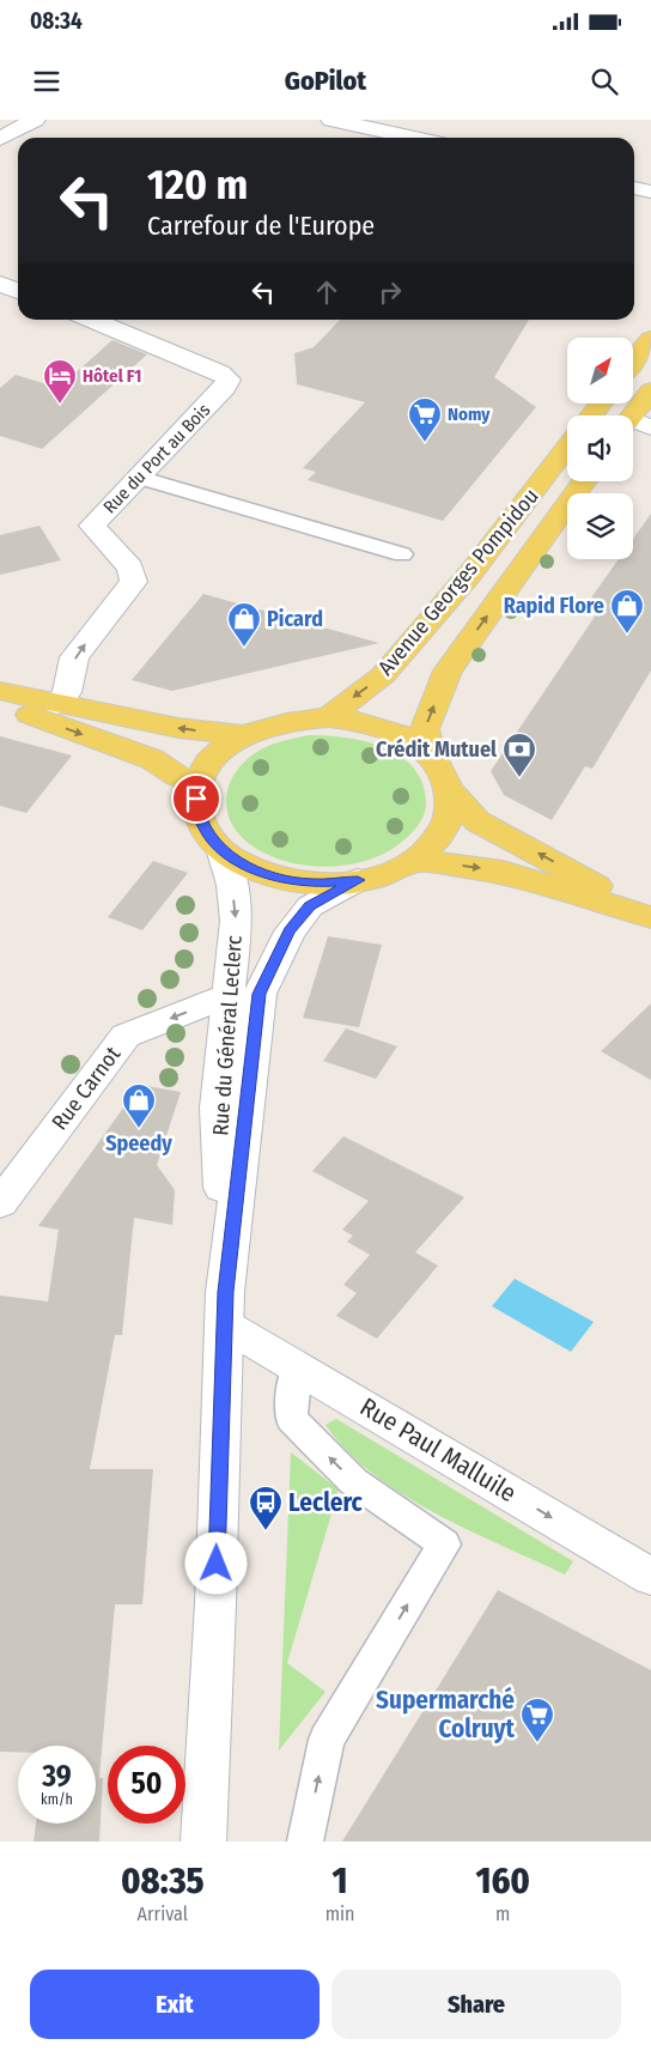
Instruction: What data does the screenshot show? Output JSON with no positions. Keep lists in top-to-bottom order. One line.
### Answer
{"streets":{"main road":["Avenue Georges Pompidou"],"street":["Rue du Port au Bois","Rue du Général Leclerc","Rue Carnot","Rue Paul Malluile"]},"crossings":[["Avenue Georges Pompidou","Rue du Général Leclerc"],["Rue du Général Leclerc","Rue Carnot"],["Rue du Général Leclerc","Rue Paul Malluile"]],"one_way":["Rue du Port au Bois","Rue Carnot","Rue Paul Malluile"],"places":{"hotel":["Hôtel F1"],"supermarket":["Nomy","Supermarché Colruyt"],"shop":["Rapid Flore","Picard","Speedy"],"bank":["Crédit Mutuel"],"bus stop":["Leclerc"]},"north":"top right","page":{"status":"08:34","header":"GoPilot","turn":["120 m","Carrefour de l'Europe"],"speed":"39 km/h","limit":"50","eta":["08:35","Arrival","1","min","160","m"],"buttons":["Exit","Share"]}}
